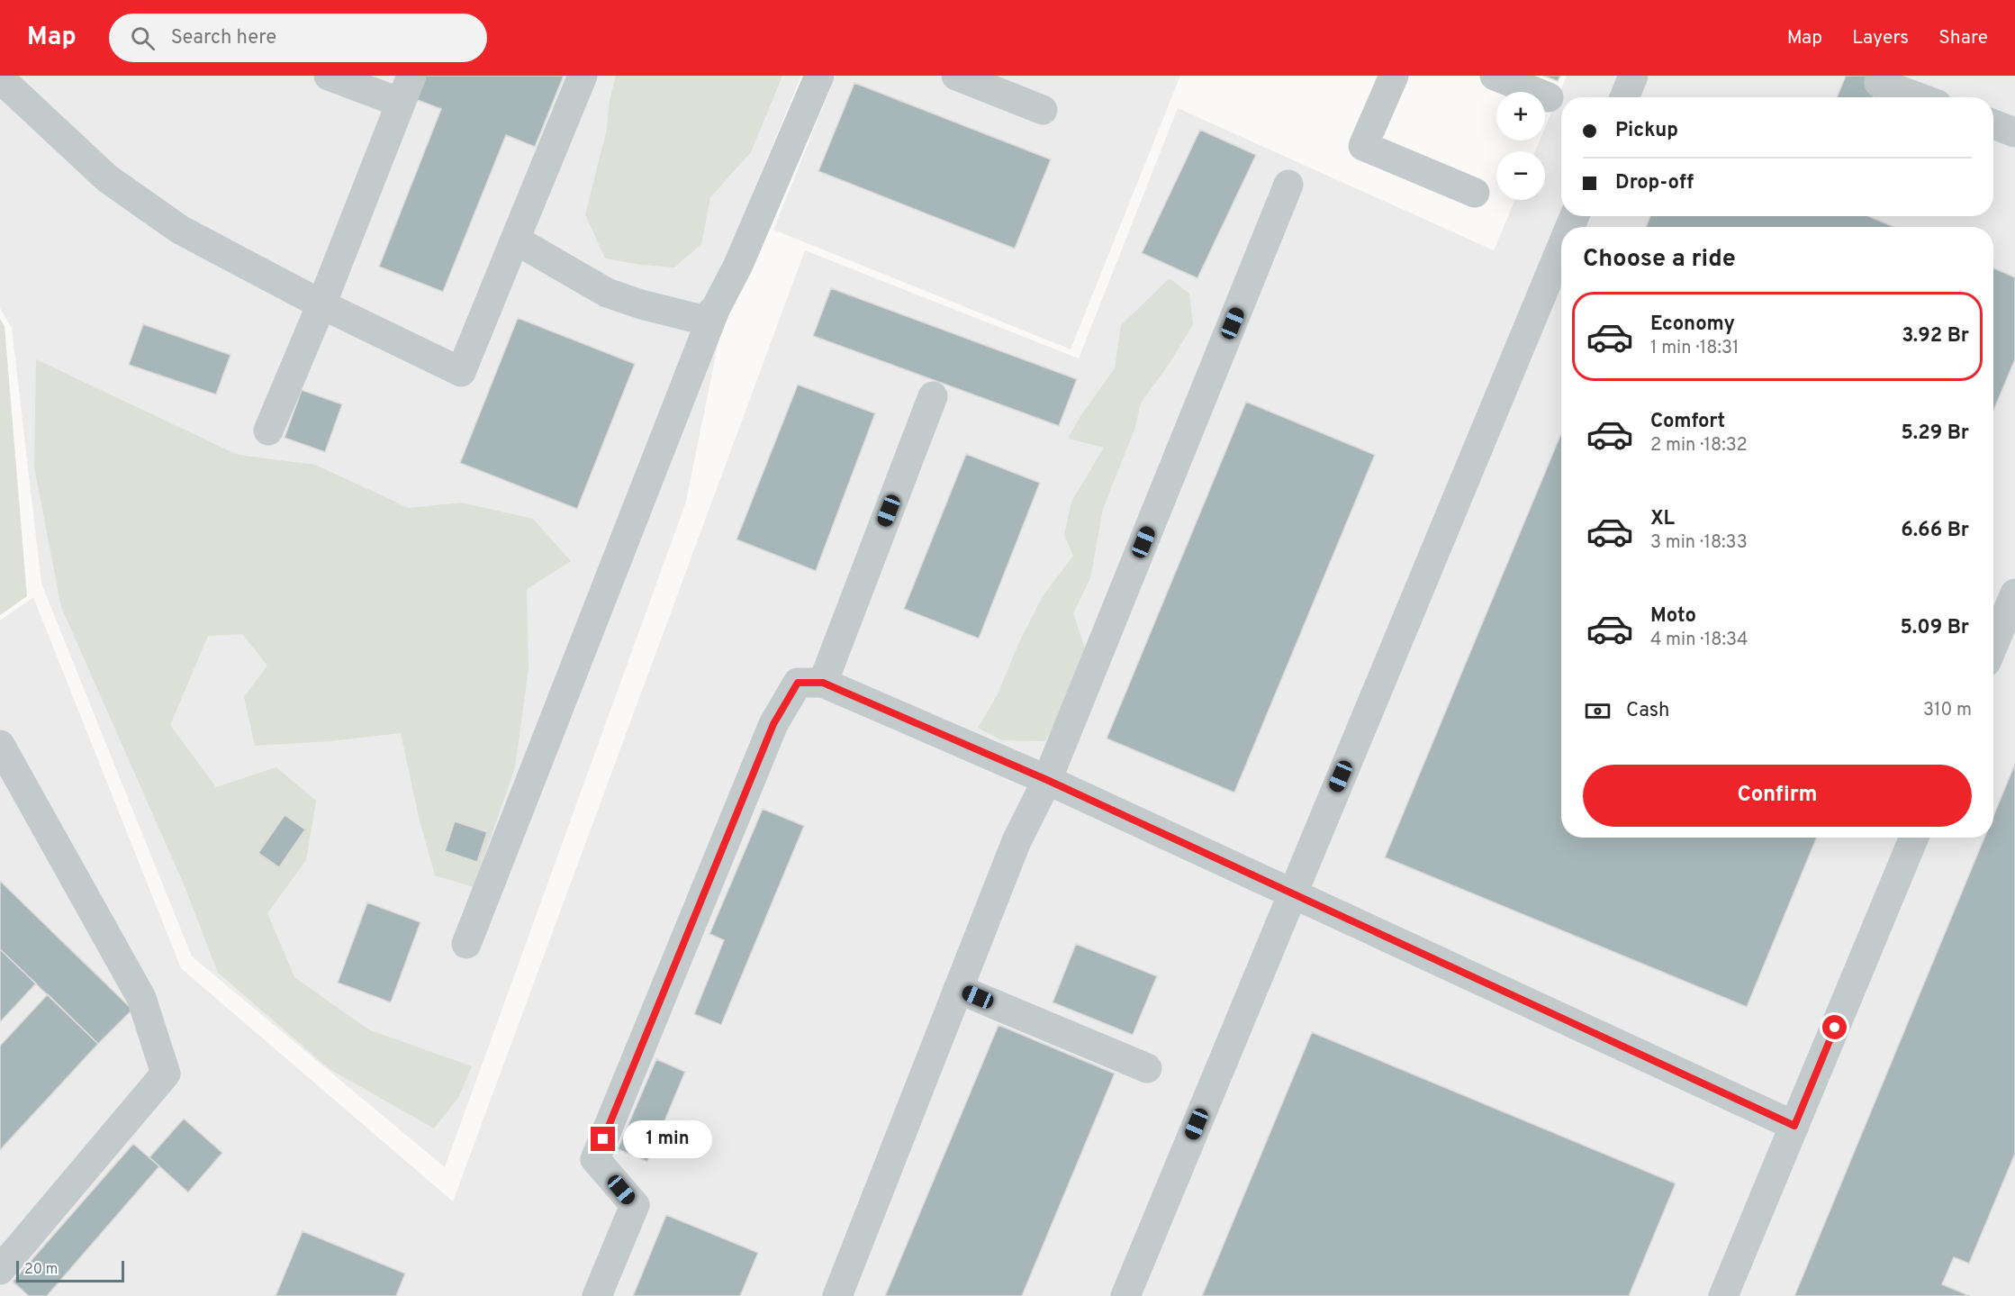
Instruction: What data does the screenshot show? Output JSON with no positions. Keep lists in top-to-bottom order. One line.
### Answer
{"scale_bar":"20 m","page":{"header":"Map","search":"Search here","nav":["Map","Layers","Share"],"map_buttons":["+","−"],"banner":["Pickup","Drop-off"],"heading":"Choose a ride","list":[{"name":"Economy","note":"1 min · 18:31","value":"3.92 Br"},{"name":"Comfort","note":"2 min · 18:32","value":"5.29 Br"},{"name":"XL","note":"3 min · 18:33","value":"6.66 Br"},{"name":"Moto","note":"4 min · 18:34","value":"5.09 Br"}],"pay":["Cash","310 m"],"buttons":"Confirm","bubble":"1 min","scale":"20 m"}}
